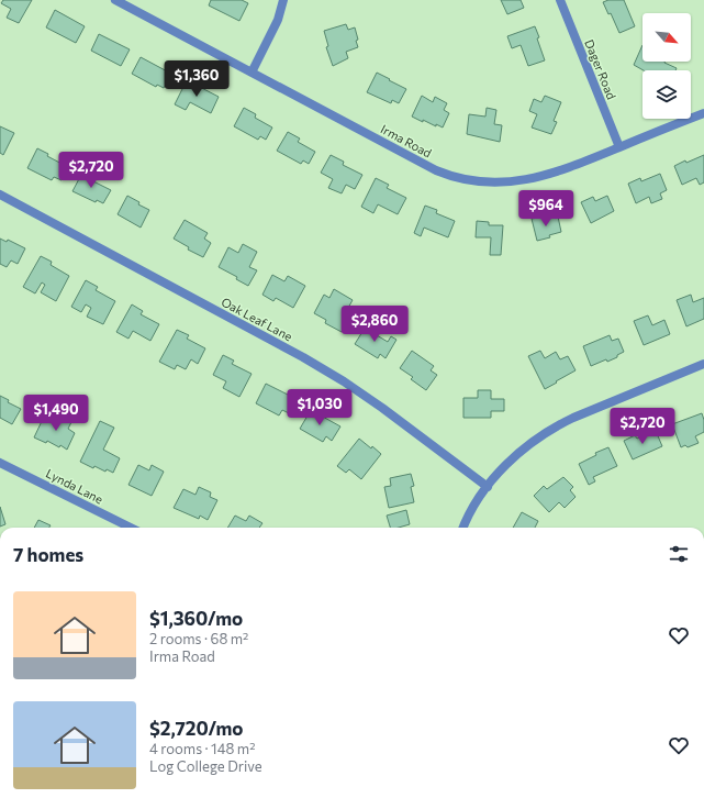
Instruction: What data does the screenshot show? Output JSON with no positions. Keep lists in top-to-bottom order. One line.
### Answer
{"streets":{"street":["Dager Road","Irma Road","Oak Leaf Lane","Lynda Lane"]},"crossings":[["Dager Road","Irma Road"]],"north":"bottom right","page":{"price":["$1,360","$2,720","$964","$2,860","$1,030","$1,490","$2,720"],"heading":"7 homes","list":[{"name":"$1,360/mo","note":"2 rooms · 68 m² · Irma Road"},{"name":"$2,720/mo","note":"4 rooms · 148 m² · Log College Drive"}]}}
